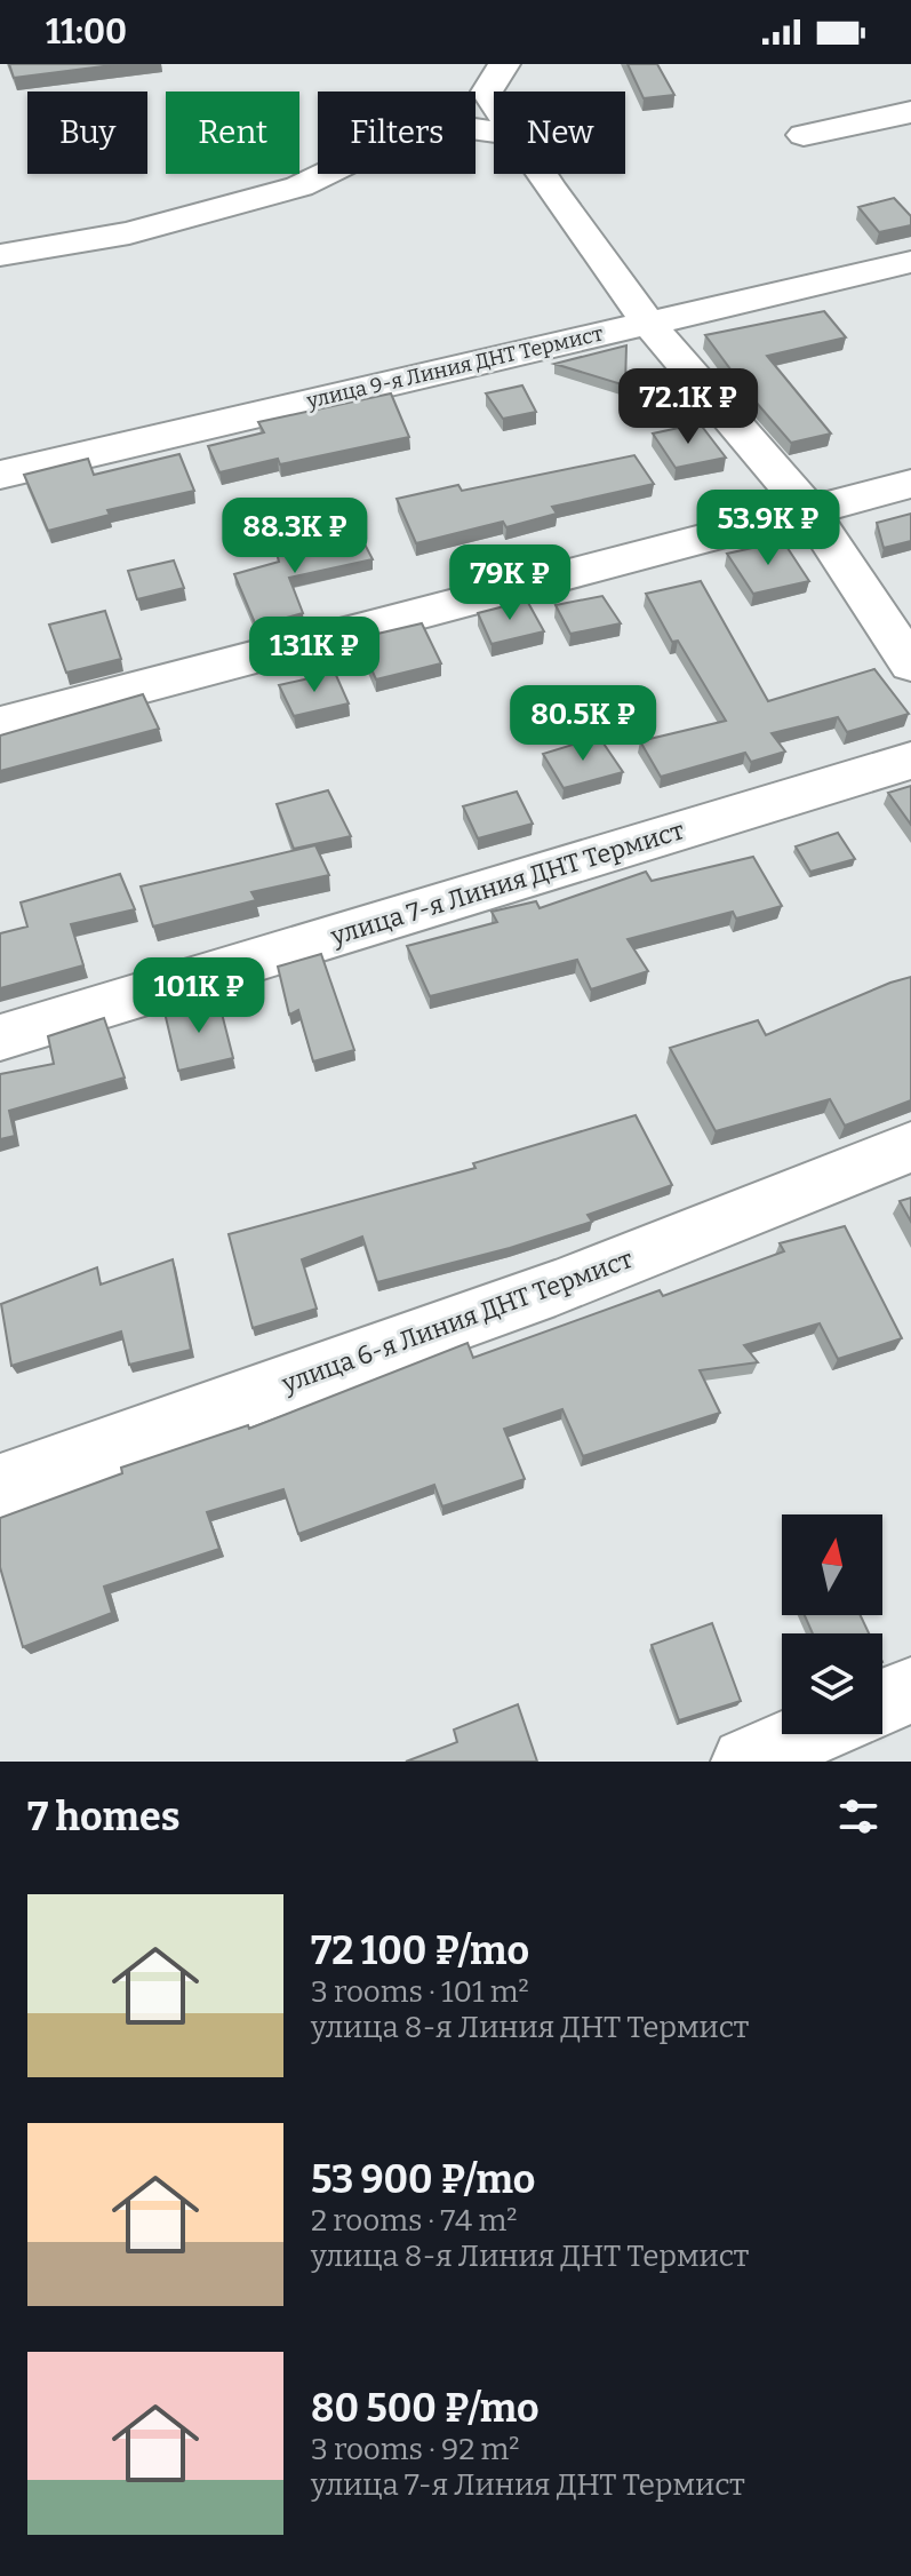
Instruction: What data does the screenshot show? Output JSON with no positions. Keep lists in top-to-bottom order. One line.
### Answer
{"streets":{"street":["улица 9-я Линия ДНТ Термист","улица 7-я Линия ДНТ Термист","улица 6-я Линия ДНТ Термист"]},"north":"top","page":{"status":"11:00","chip":["Buy","Rent","Filters","New"],"price":["72.1K ₽","53.9K ₽","88.3K ₽","79K ₽","131K ₽","80.5K ₽","101K ₽"],"heading":"7 homes","list":[{"name":"72 100 ₽/mo","note":"3 rooms · 101 m² · улица 8-я Линия ДНТ Термист"},{"name":"53 900 ₽/mo","note":"2 rooms · 74 m² · улица 8-я Линия ДНТ Термист"},{"name":"80 500 ₽/mo","note":"3 rooms · 92 m² · улица 7-я Линия ДНТ Термист"}]}}
